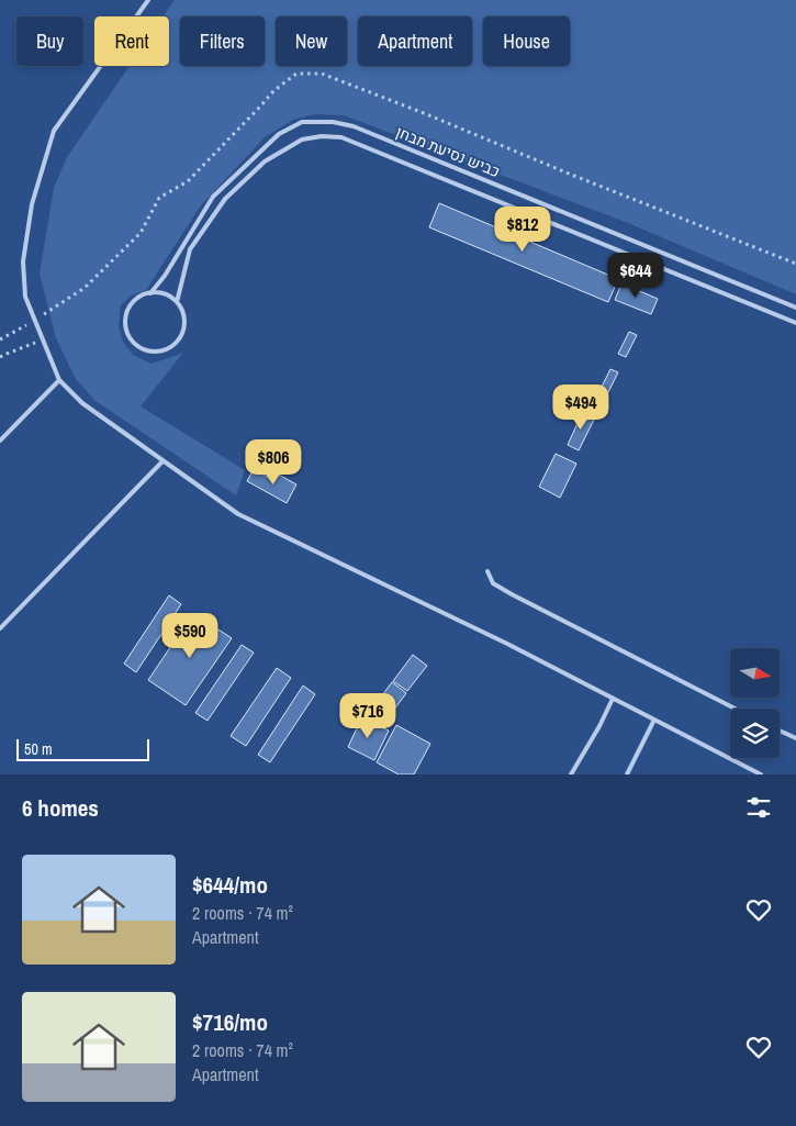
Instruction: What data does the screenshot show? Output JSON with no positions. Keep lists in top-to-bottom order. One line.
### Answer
{"streets":{"lane":["כביש נסיעת מבחן"]},"scale_bar":"50 m","north":"right","page":{"chip":["Buy","Rent","Filters","New","Apartment","House"],"price":["$812","$644","$494","$806","$590","$716"],"scale":"50 m","heading":"6 homes","list":[{"name":"$644/mo","note":"2 rooms · 74 m² · Apartment"},{"name":"$716/mo","note":"2 rooms · 74 m² · Apartment"}]}}
